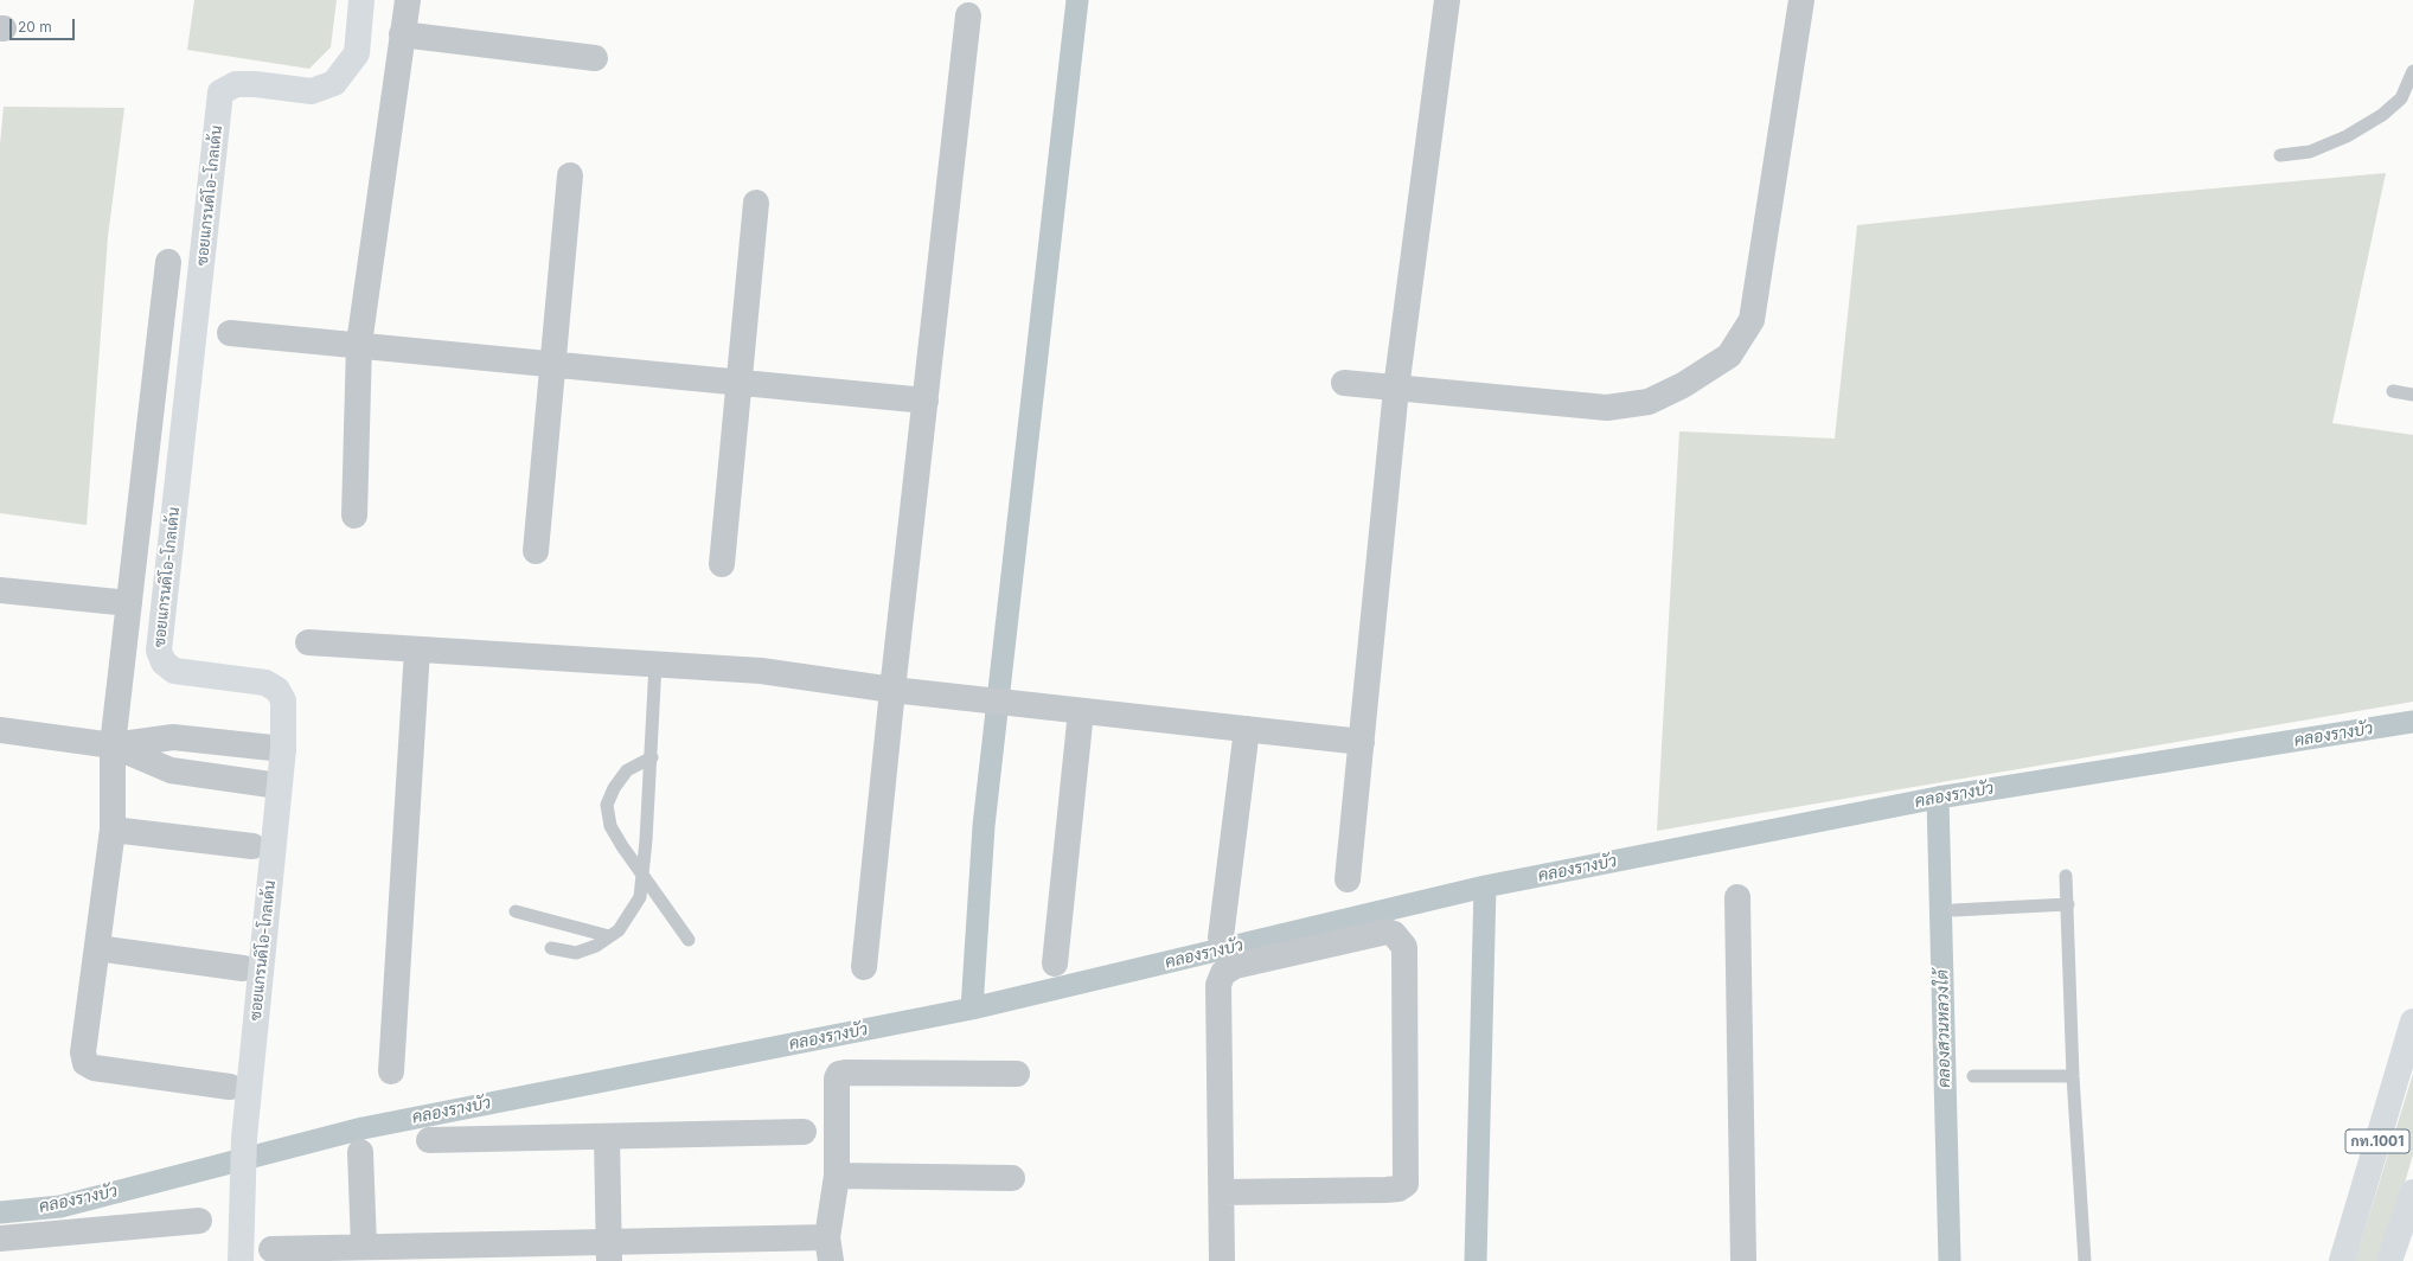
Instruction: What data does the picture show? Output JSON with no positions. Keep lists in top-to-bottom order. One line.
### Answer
{"streets":{"street":["ซอยแกรนดิโอ-โกลเด้น","กท.1001"]},"water":["คลองรางบัว","คลองสวนหลวงใต้"],"scale_bar":"20 m"}
